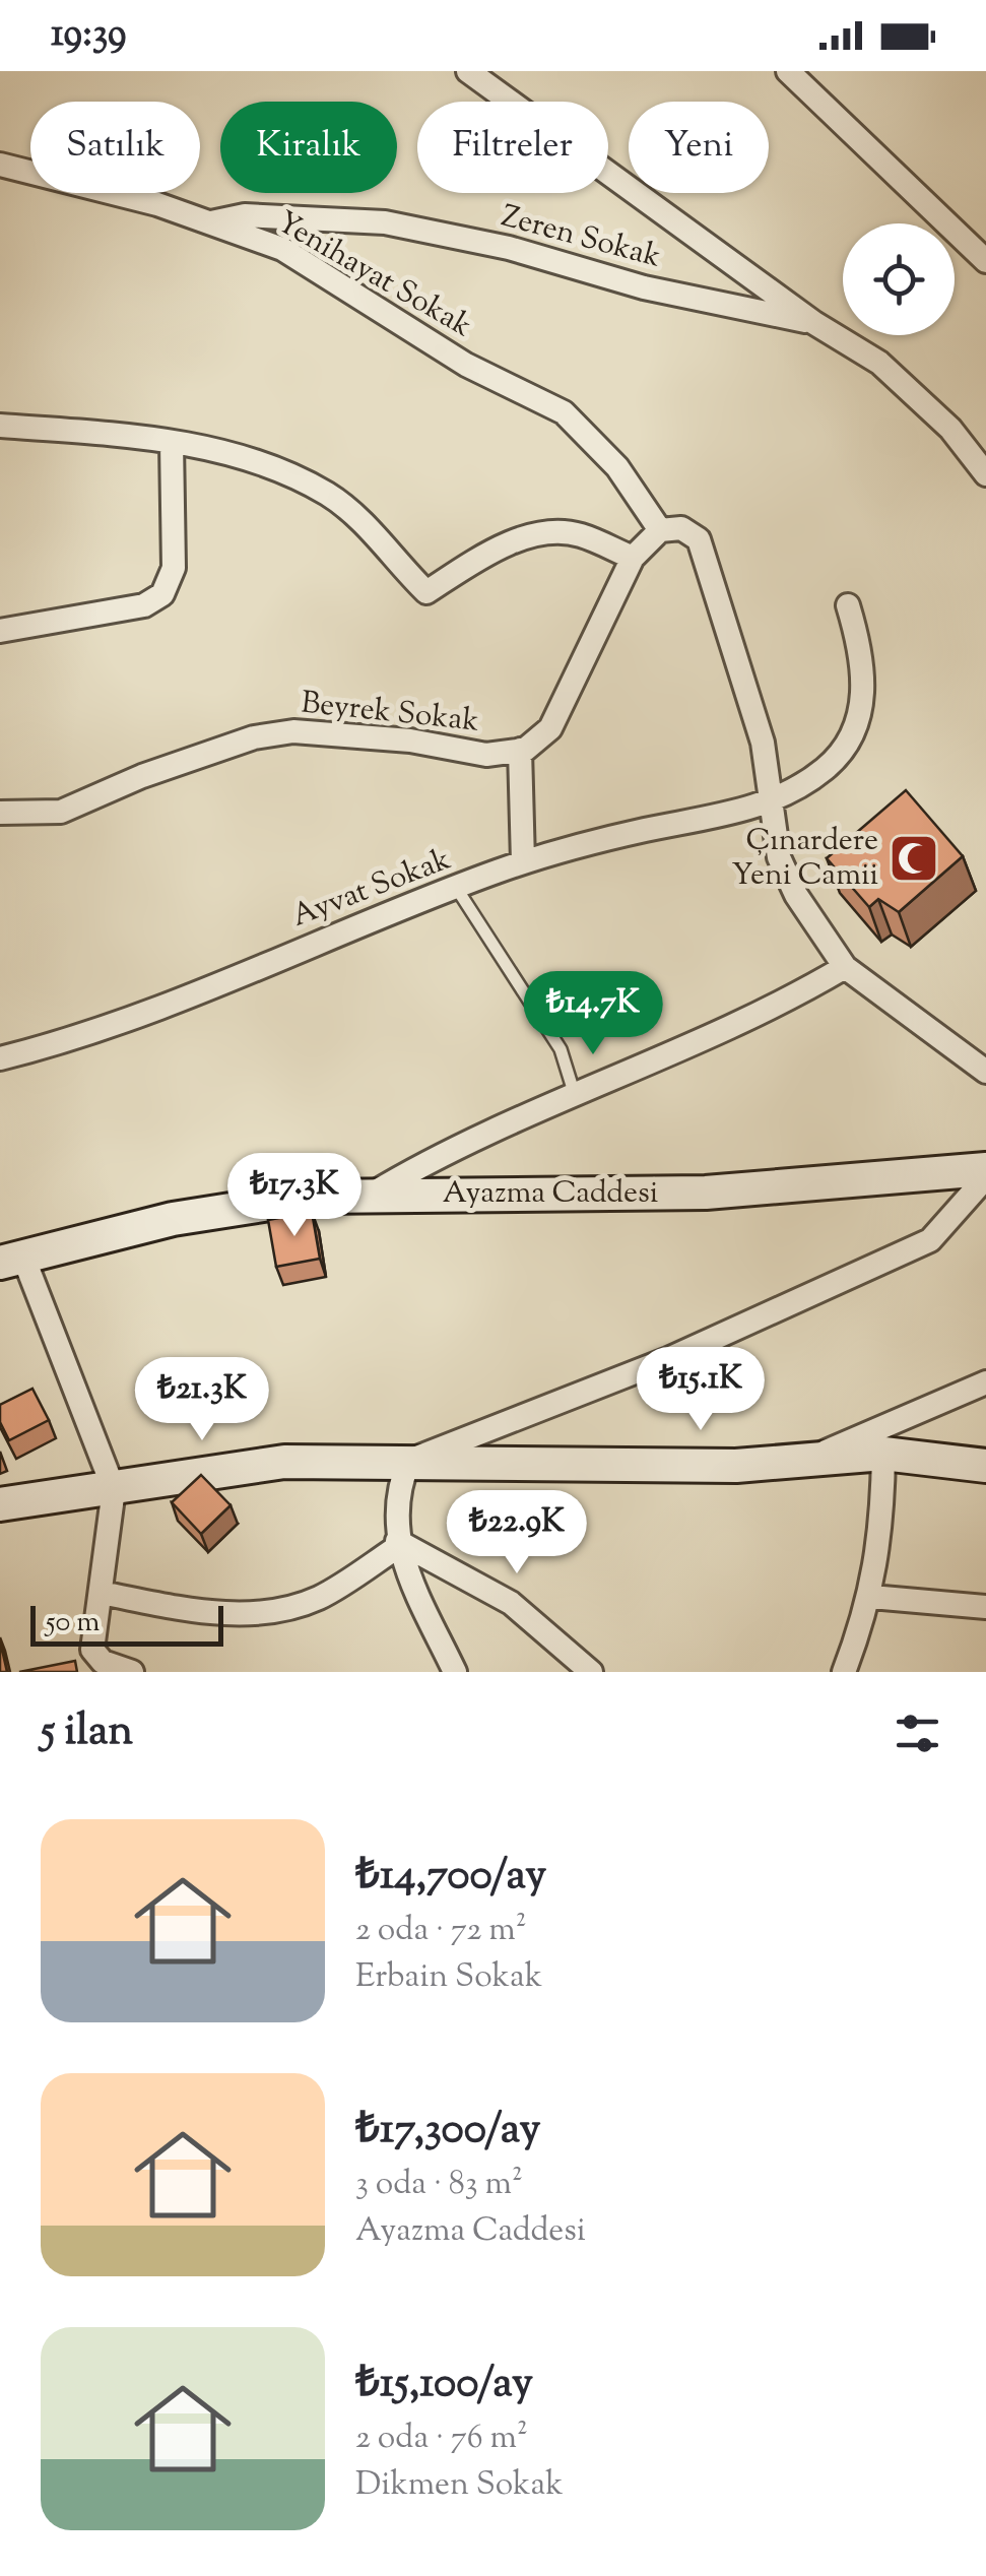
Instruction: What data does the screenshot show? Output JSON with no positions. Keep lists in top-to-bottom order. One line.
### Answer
{"streets":{"street":["Zeren Sokak","Yenihayat Sokak","Beyrek Sokak","Ayvat Sokak","Ayazma Caddesi"]},"crossings":[["Zeren Sokak","Yenihayat Sokak"],["Yenihayat Sokak","Beyrek Sokak"]],"places":{"mosque":["Çınardere Yeni Camii"]},"scale_bar":"50 m","page":{"status":"19:39","chip":["Satılık","Kiralık","Filtreler","Yeni"],"price":["₺14.7K","₺17.3K","₺15.1K","₺21.3K","₺22.9K"],"scale":"50 m","heading":"5 ilan","list":[{"name":"₺14,700/ay","note":"2 oda · 72 m² · Erbain Sokak"},{"name":"₺17,300/ay","note":"3 oda · 83 m² · Ayazma Caddesi"},{"name":"₺15,100/ay","note":"2 oda · 76 m² · Dikmen Sokak"}]}}
